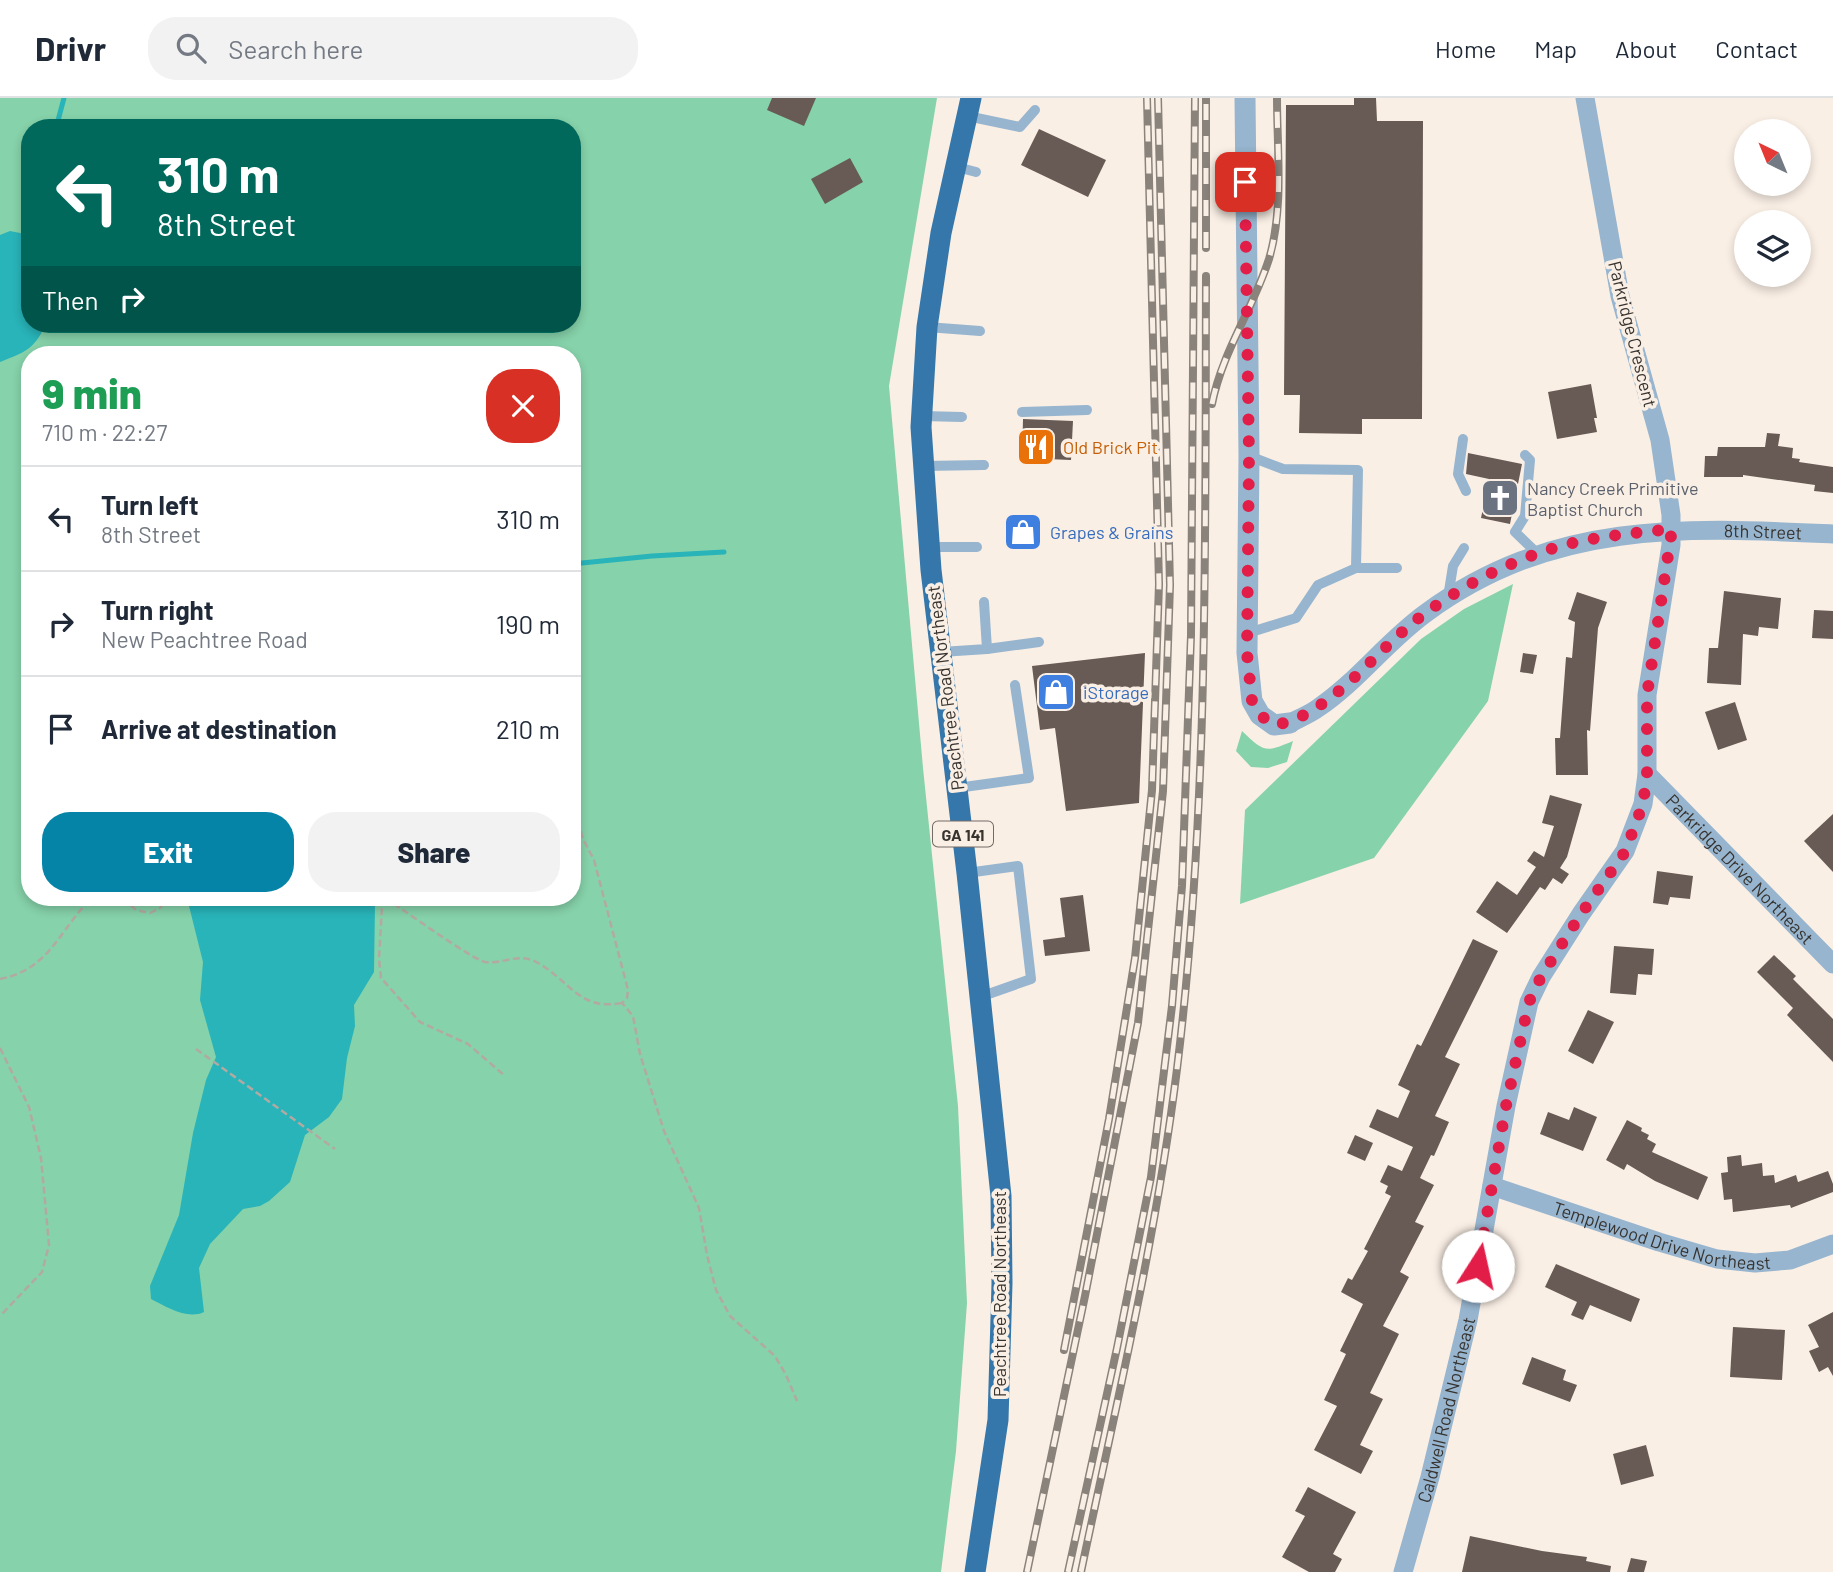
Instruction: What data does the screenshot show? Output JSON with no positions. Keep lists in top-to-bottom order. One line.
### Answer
{"streets":{"highway":["Peachtree Road Northeast","GA 141"],"street":["Parkridge Crescent","8th Street","Parkridge Drive Northeast","Templewood Drive Northeast","Caldwell Road Northeast"]},"crossings":[["Parkridge Crescent","8th Street"],["Parkridge Crescent","Caldwell Road Northeast"],["8th Street","Caldwell Road Northeast"],["Parkridge Drive Northeast","Caldwell Road Northeast"],["Templewood Drive Northeast","Caldwell Road Northeast"]],"places":{"restaurant":["Old Brick Pit"],"church":["Nancy Creek Primitive Baptist Church"],"shop":["Grapes & Grains","iStorage"]},"north":"top left","page":{"header":"Drivr","search":"Search here","nav":["Home","Map","About","Contact"],"turn":["310 m","8th Street"],"then":"Then","heading":["9 min","710 m · 22:27"],"list":[{"name":"Turn left","note":"8th Street","value":"310 m"},{"name":"Turn right","note":"New Peachtree Road","value":"190 m"},{"name":"Arrive at destination","value":"210 m"}],"buttons":["Exit","Share"]}}
